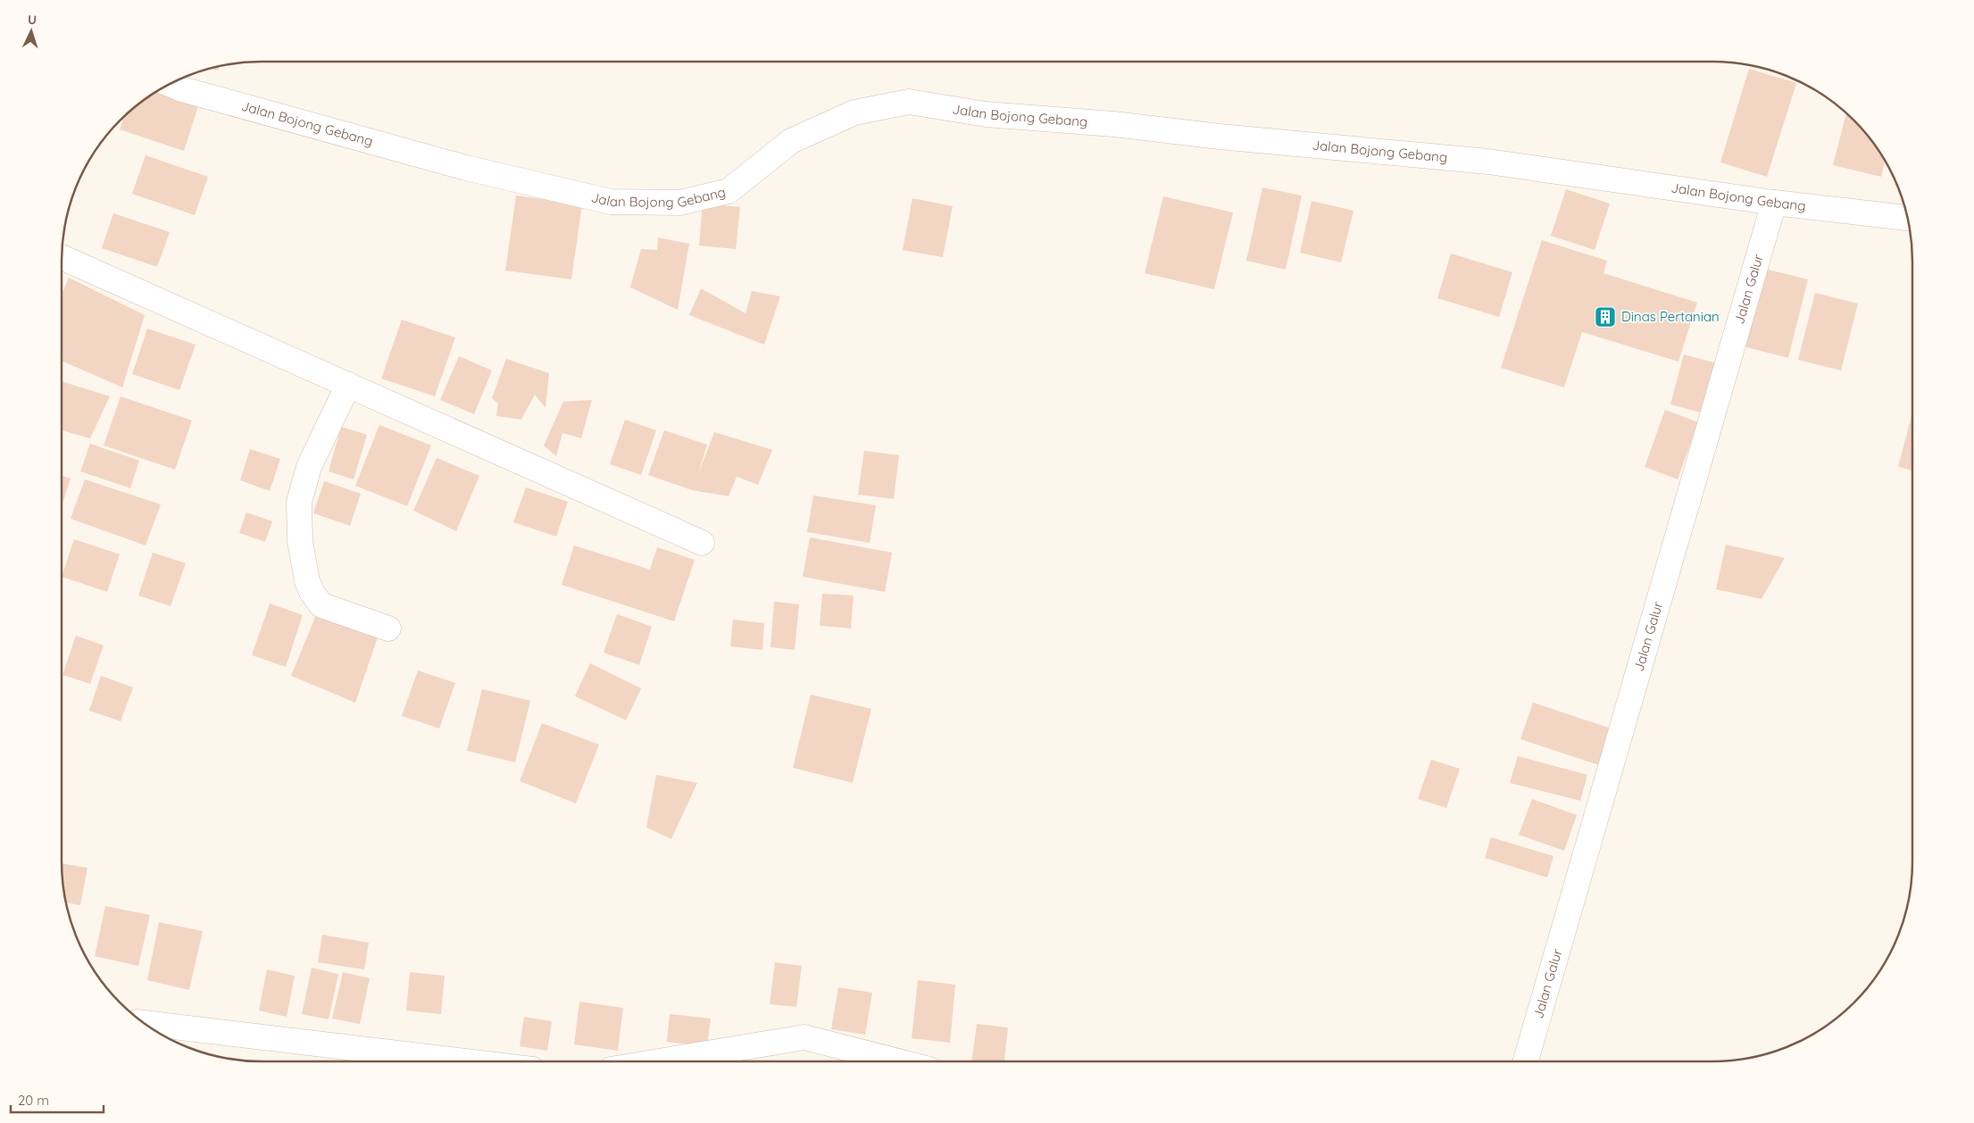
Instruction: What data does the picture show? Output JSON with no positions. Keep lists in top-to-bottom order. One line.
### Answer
{"streets":{"street":["Jalan Bojong Gebang","Jalan Galur"]},"crossings":[["Jalan Bojong Gebang","Jalan Galur"]],"places":{"building":["Dinas Pertanian"]},"scale_bar":"20 m","north":"top"}
